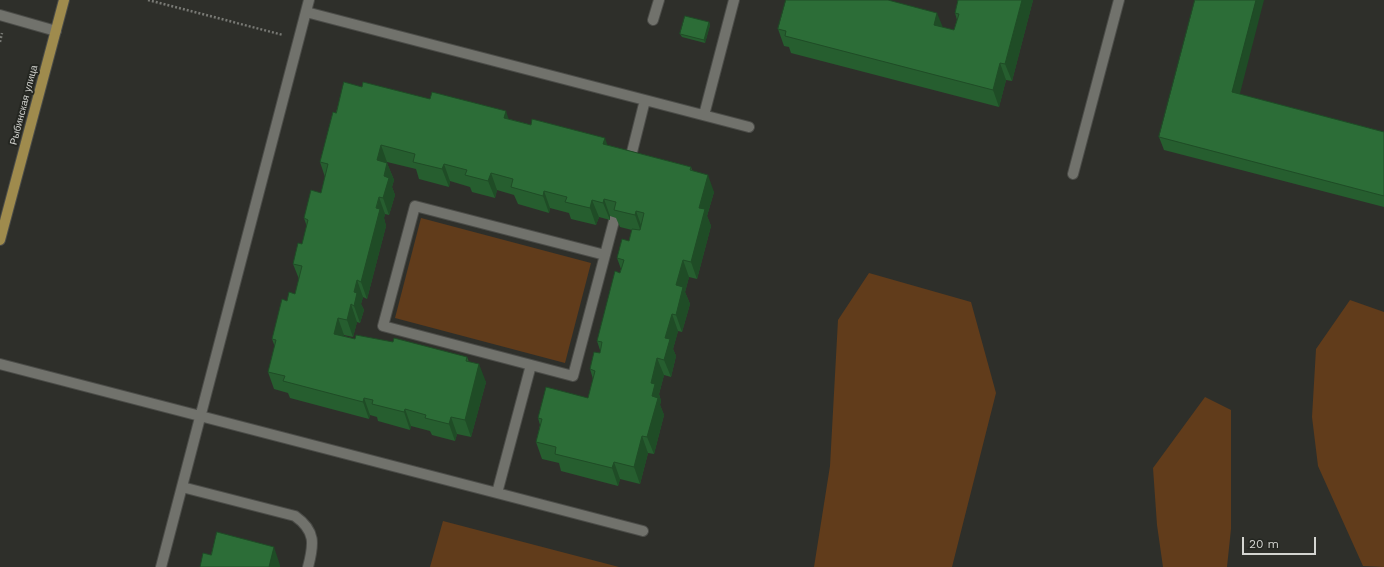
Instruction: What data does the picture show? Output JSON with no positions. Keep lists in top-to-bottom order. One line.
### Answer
{"streets":{"main road":["Рыбинская улица"]},"scale_bar":"20 m"}
